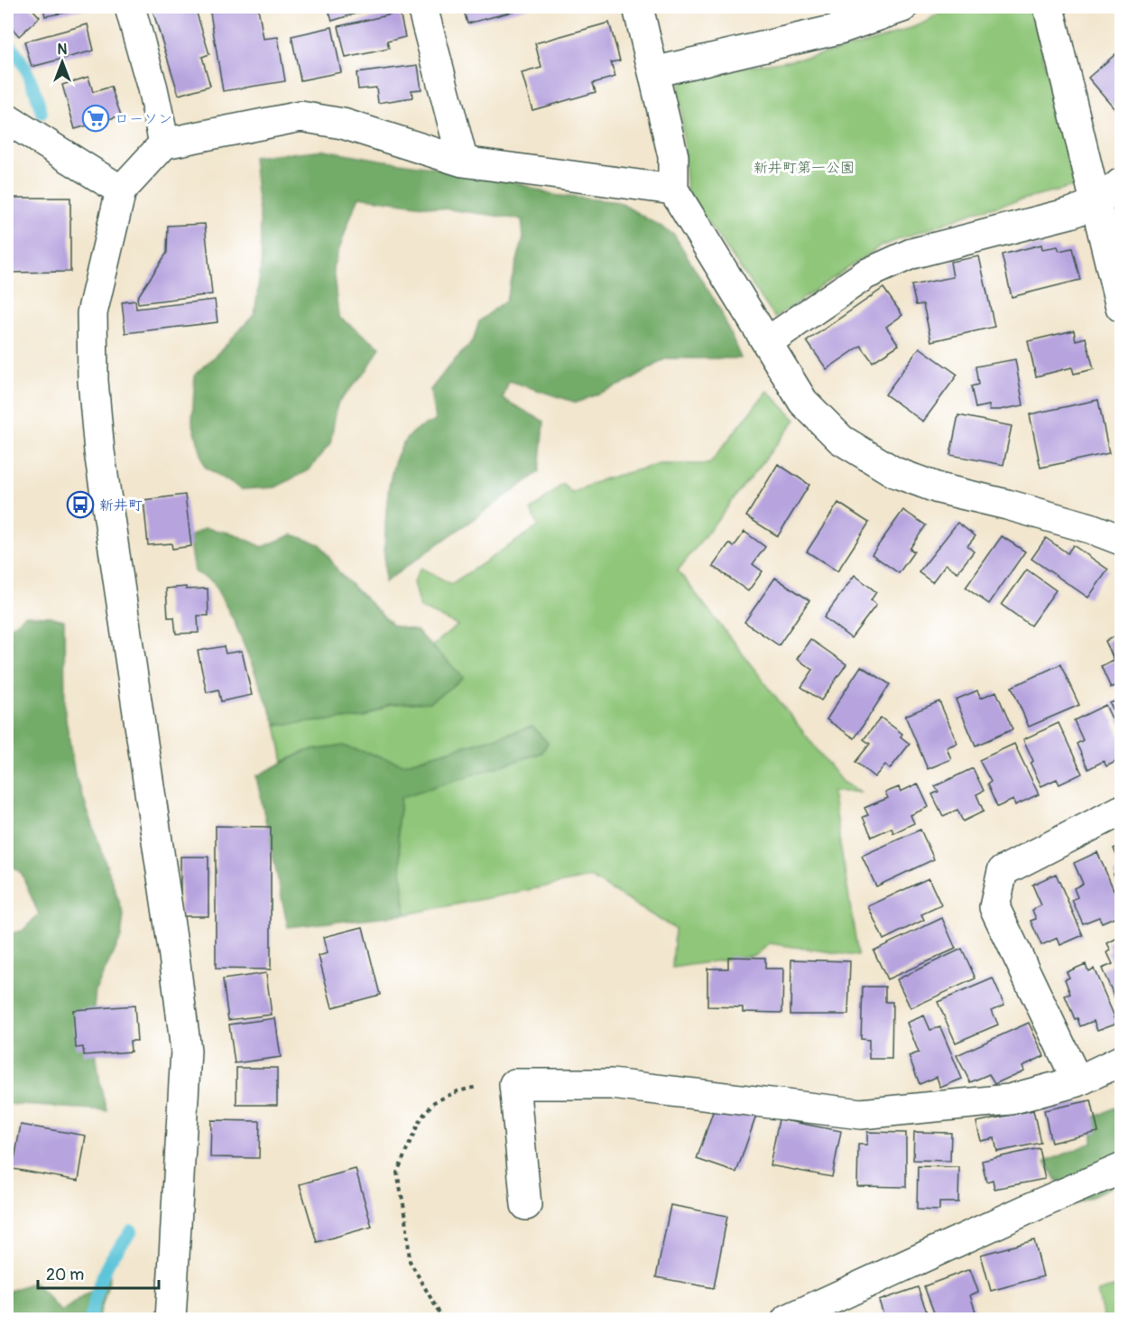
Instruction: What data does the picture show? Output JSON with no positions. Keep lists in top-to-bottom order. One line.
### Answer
{"parks":["新井町第一公園"],"places":{"supermarket":["ローソン"],"bus stop":["新井町"]},"scale_bar":"20 m","north":"top"}
